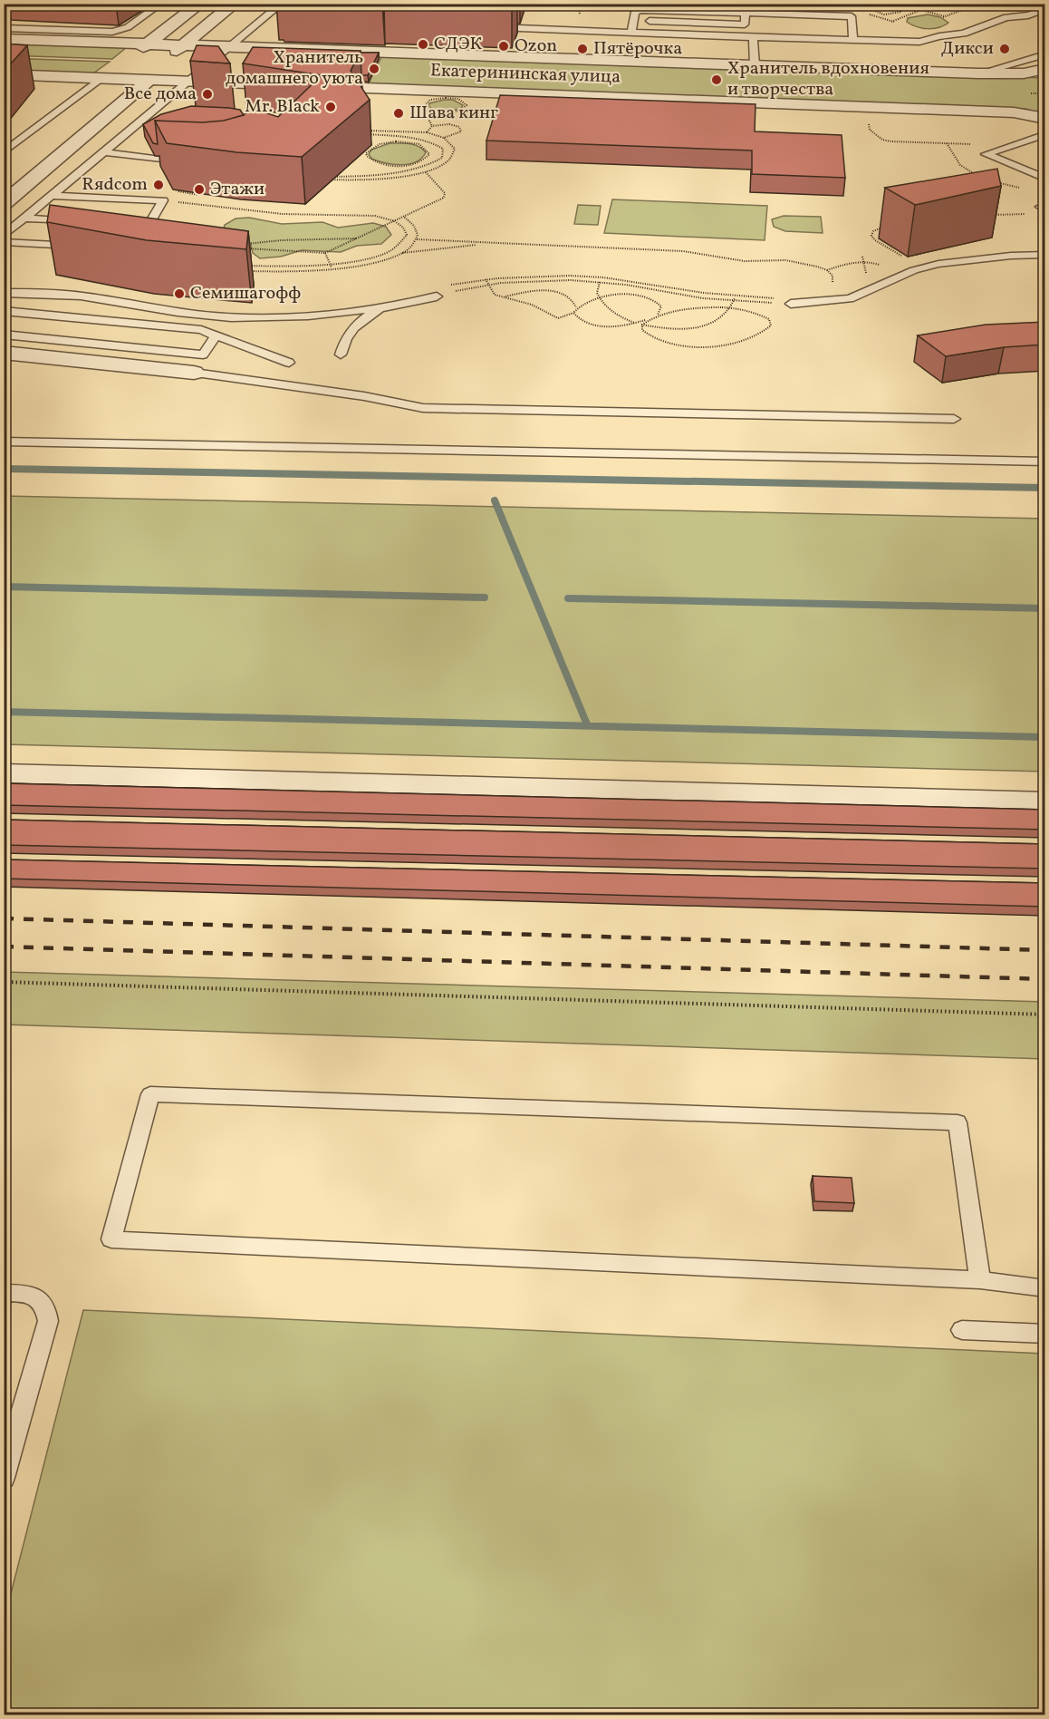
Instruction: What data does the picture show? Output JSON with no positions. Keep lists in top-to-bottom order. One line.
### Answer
{"streets":{"street":["Екатерининская улица"]},"places":["СДЭК","Ozon","Пятёрочка","Дикси","Хранитель домашнего уюта","Хранитель вдохновения и творчества","Все дома","Mr. Black","Шава кинг","Rяdcom","Этажи","Семишагофф"]}
